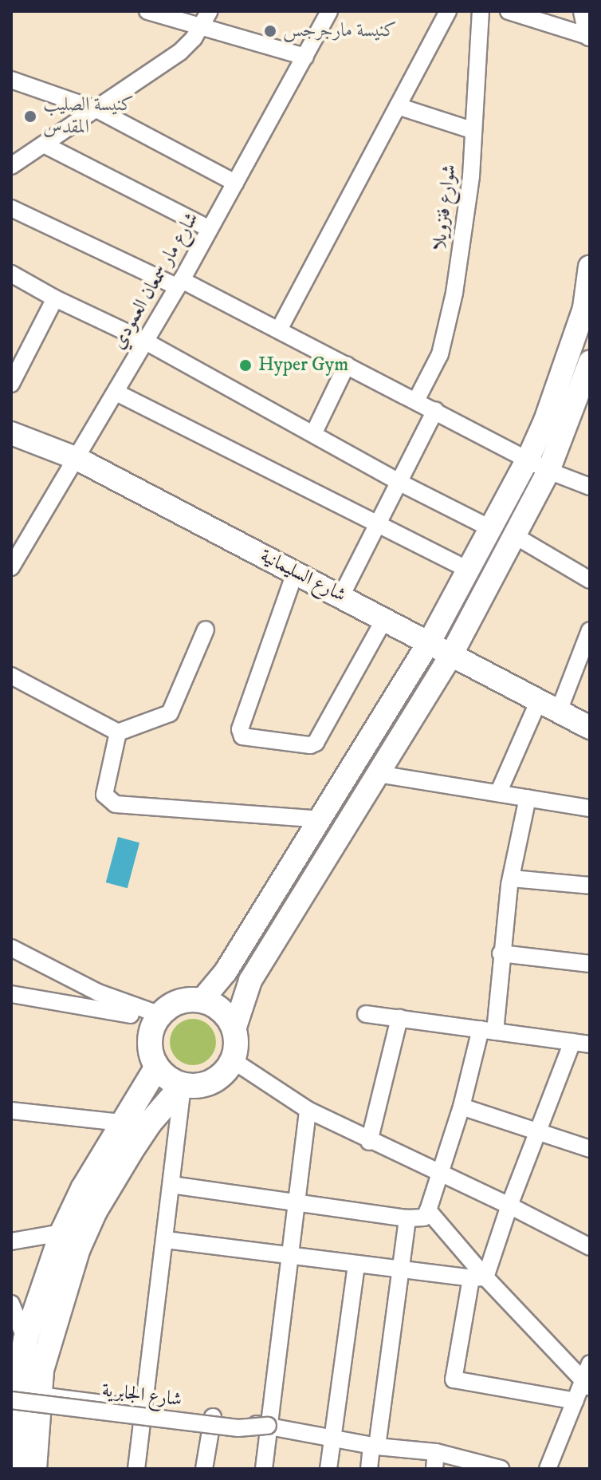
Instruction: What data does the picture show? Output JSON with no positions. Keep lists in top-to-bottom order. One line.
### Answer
{"streets":{"main road":["شارع السليمانية"],"street":["شوارع فنزويلا","شارع مار سمعان العمودي","شارع الجابرية"]},"crossings":[["شارع مار سمعان العمودي","شارع السليمانية"]],"places":["كنيسة مارجرجس","كنيسة الصليب المقدس","Hyper Gym"]}
